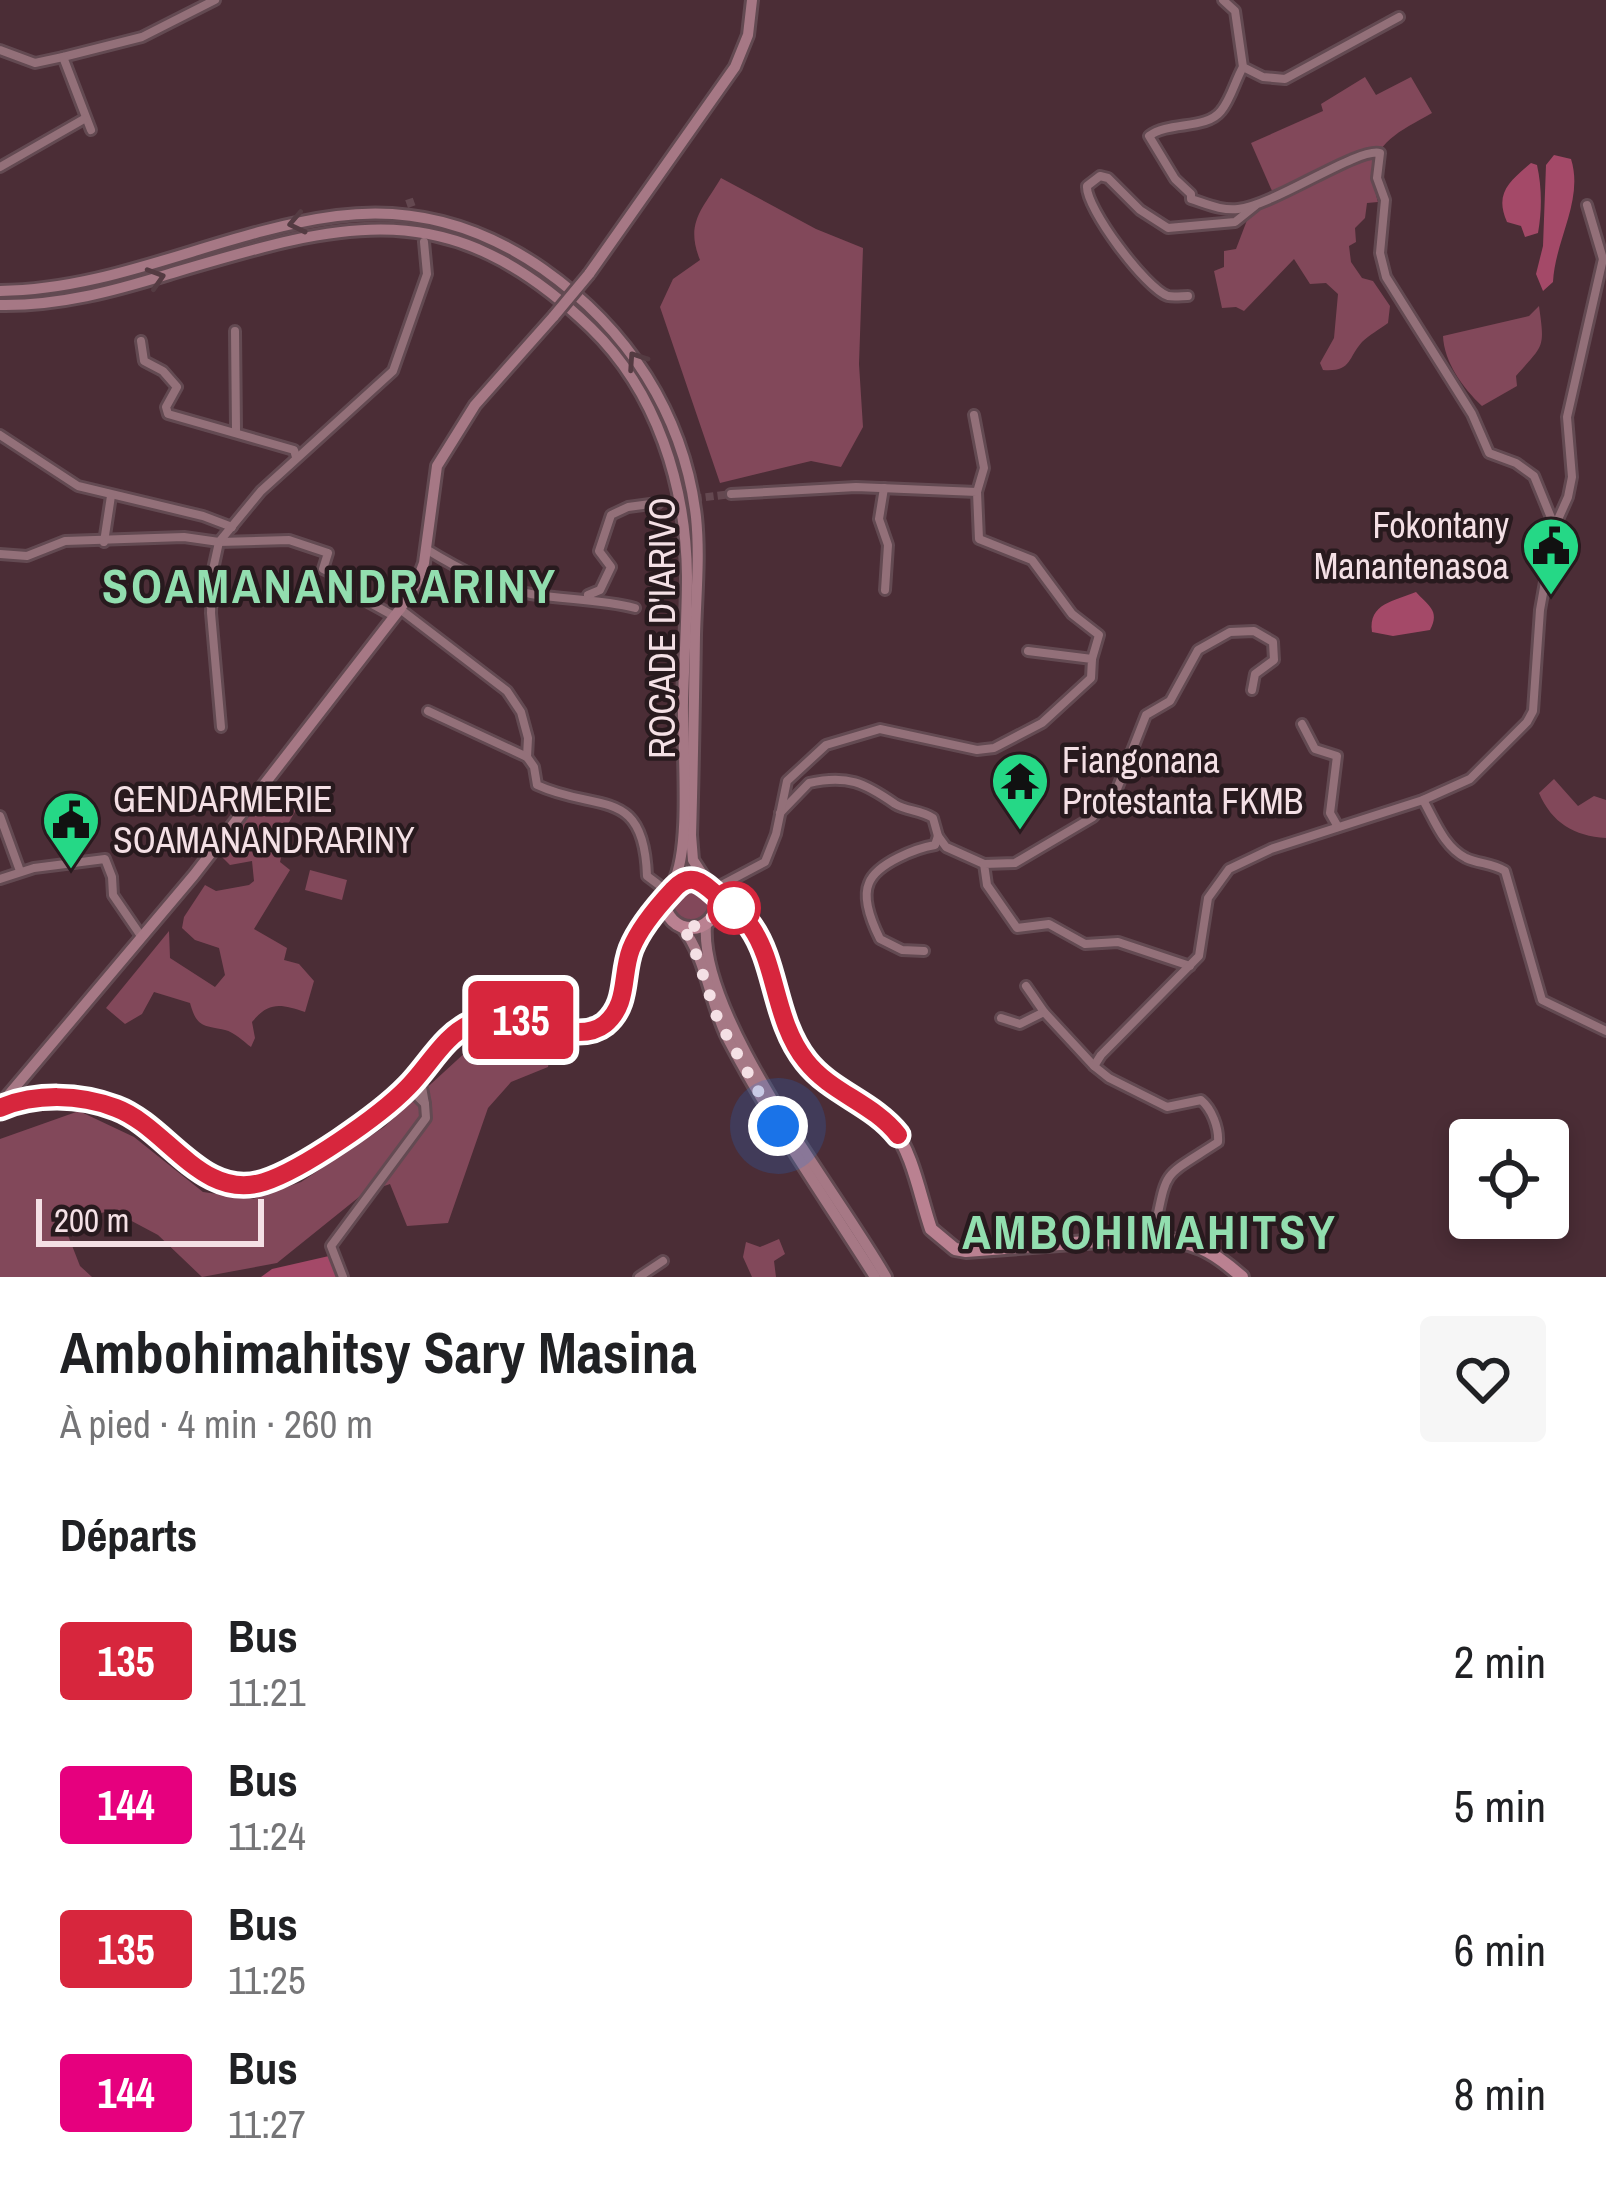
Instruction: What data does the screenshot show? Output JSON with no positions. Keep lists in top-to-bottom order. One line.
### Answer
{"streets":{"main road":["ROCADE D'IARIVO"]},"districts":["SOAMANANDRARINY","AMBOHIMAHITSY"],"places":{"public building":["Fokontany Manantenasoa","GENDARMERIE SOAMANANDRARINY"],"temple":["Fiangonana Protestanta FKMB"]},"lines":["bus line 135"],"scale_bar":"200 m","page":{"on_map":"135","scale":"200 m","heading":[["Ambohimahitsy Sary Masina","À pied · 4 min · 260 m"],"Départs"],"list":[{"mark":"135","name":"Bus","note":"11:21","value":"2 min"},{"mark":"144","name":"Bus","note":"11:24","value":"5 min"},{"mark":"135","name":"Bus","note":"11:25","value":"6 min"},{"mark":"144","name":"Bus","note":"11:27","value":"8 min"}]}}
